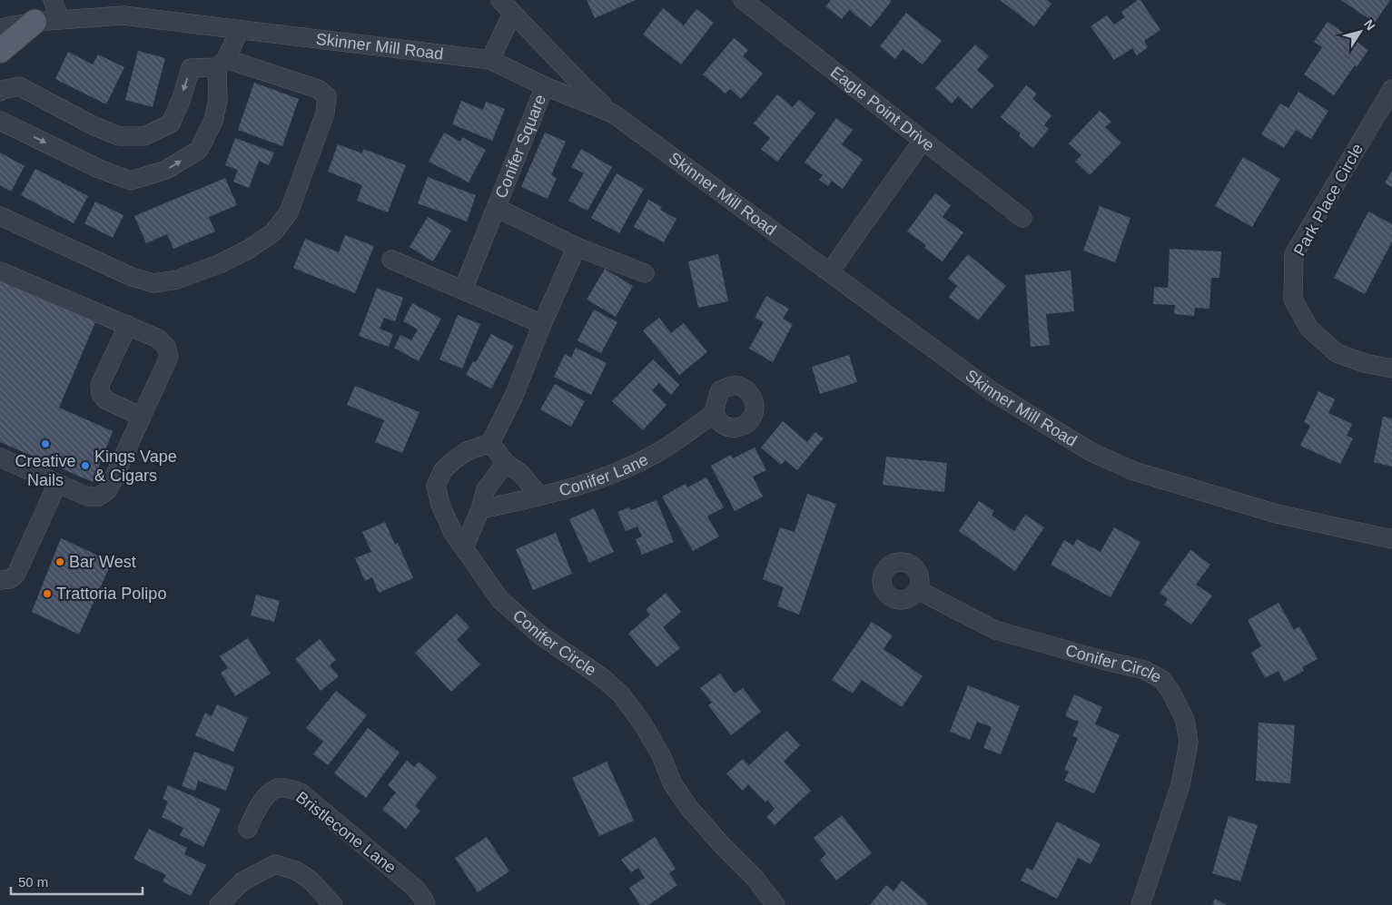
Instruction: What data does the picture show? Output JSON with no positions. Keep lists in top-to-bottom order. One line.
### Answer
{"streets":{"street":["Skinner Mill Road","Eagle Point Drive","Conifer Square","Park Place Circle","Conifer Lane","Conifer Circle","Bristlecone Lane"]},"crossings":[["Skinner Mill Road","Conifer Square"]],"places":["Creative Nails","Kings Vape & Cigars","Bar West","Trattoria Polipo"],"scale_bar":"50 m","north":"top right"}
